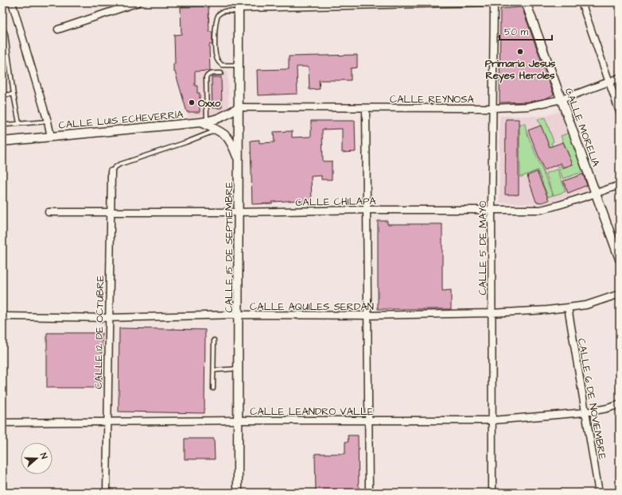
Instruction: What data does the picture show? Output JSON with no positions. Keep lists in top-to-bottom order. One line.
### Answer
{"streets":{"street":["CALLE REYNOSA","CALLE LUIS ECHEVERRÍA","CALLE MORELIA","CALLE CHILAPA","CALLE 15 DE SEPTIEMBRE","CALLE 5 DE MAYO","CALLE AQUILES SERDÁN","CALLE 12 DE OCTUBRE","CALLE 6 DE NOVIEMBRE","CALLE LEANDRO VALLE"]},"crossings":[["CALLE REYNOSA","CALLE LUIS ECHEVERRÍA"],["CALLE REYNOSA","CALLE MORELIA"],["CALLE REYNOSA","CALLE 15 DE SEPTIEMBRE"],["CALLE REYNOSA","CALLE 5 DE MAYO"],["CALLE LUIS ECHEVERRÍA","CALLE 15 DE SEPTIEMBRE"],["CALLE MORELIA","CALLE CHILAPA"],["CALLE CHILAPA","CALLE 15 DE SEPTIEMBRE"],["CALLE CHILAPA","CALLE 5 DE MAYO"],["CALLE CHILAPA","CALLE 12 DE OCTUBRE"],["CALLE 15 DE SEPTIEMBRE","CALLE AQUILES SERDÁN"],["CALLE 15 DE SEPTIEMBRE","CALLE LEANDRO VALLE"],["CALLE 5 DE MAYO","CALLE AQUILES SERDÁN"],["CALLE 5 DE MAYO","CALLE LEANDRO VALLE"],["CALLE AQUILES SERDÁN","CALLE 12 DE OCTUBRE"],["CALLE AQUILES SERDÁN","CALLE 6 DE NOVIEMBRE"],["CALLE 12 DE OCTUBRE","CALLE LEANDRO VALLE"],["CALLE 6 DE NOVIEMBRE","CALLE LEANDRO VALLE"]],"places":["Primaria Jesus Reyes Heroles","Oxxo"],"scale_bar":"50 m","north":"right"}
